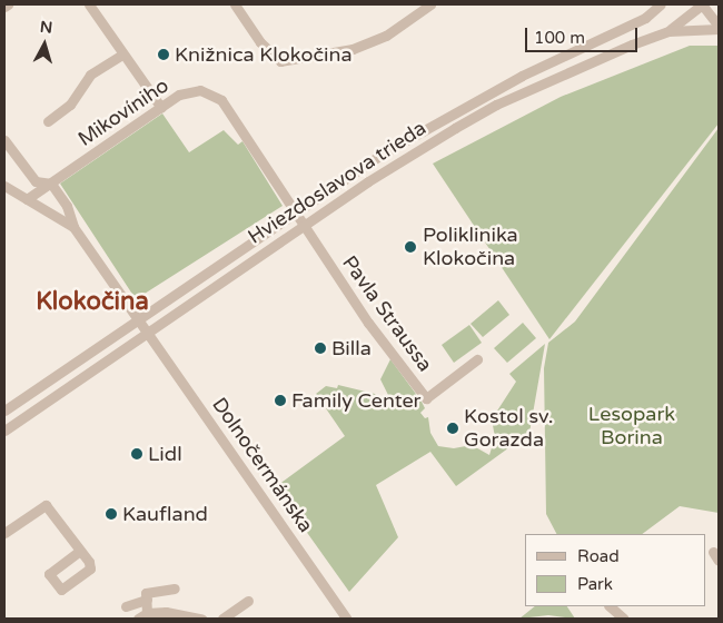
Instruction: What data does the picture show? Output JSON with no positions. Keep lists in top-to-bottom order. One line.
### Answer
{"streets":{"street":["Mikovíniho","Hviezdoslavova trieda","Pavla Straussa","Dolnočermánska"]},"crossings":[["Mikovíniho","Hviezdoslavova trieda"],["Mikovíniho","Pavla Straussa"],["Hviezdoslavova trieda","Pavla Straussa"],["Hviezdoslavova trieda","Dolnočermánska"]],"districts":["Klokočina"],"parks":["Lesopark Borina"],"places":["Knižnica Klokočina","Poliklinika Klokočina","Billa","Family Center","Kostol sv. Gorazda","Lidl","Kaufland"],"legend":["Road","Park"],"scale_bar":"100 m","north":"top"}
